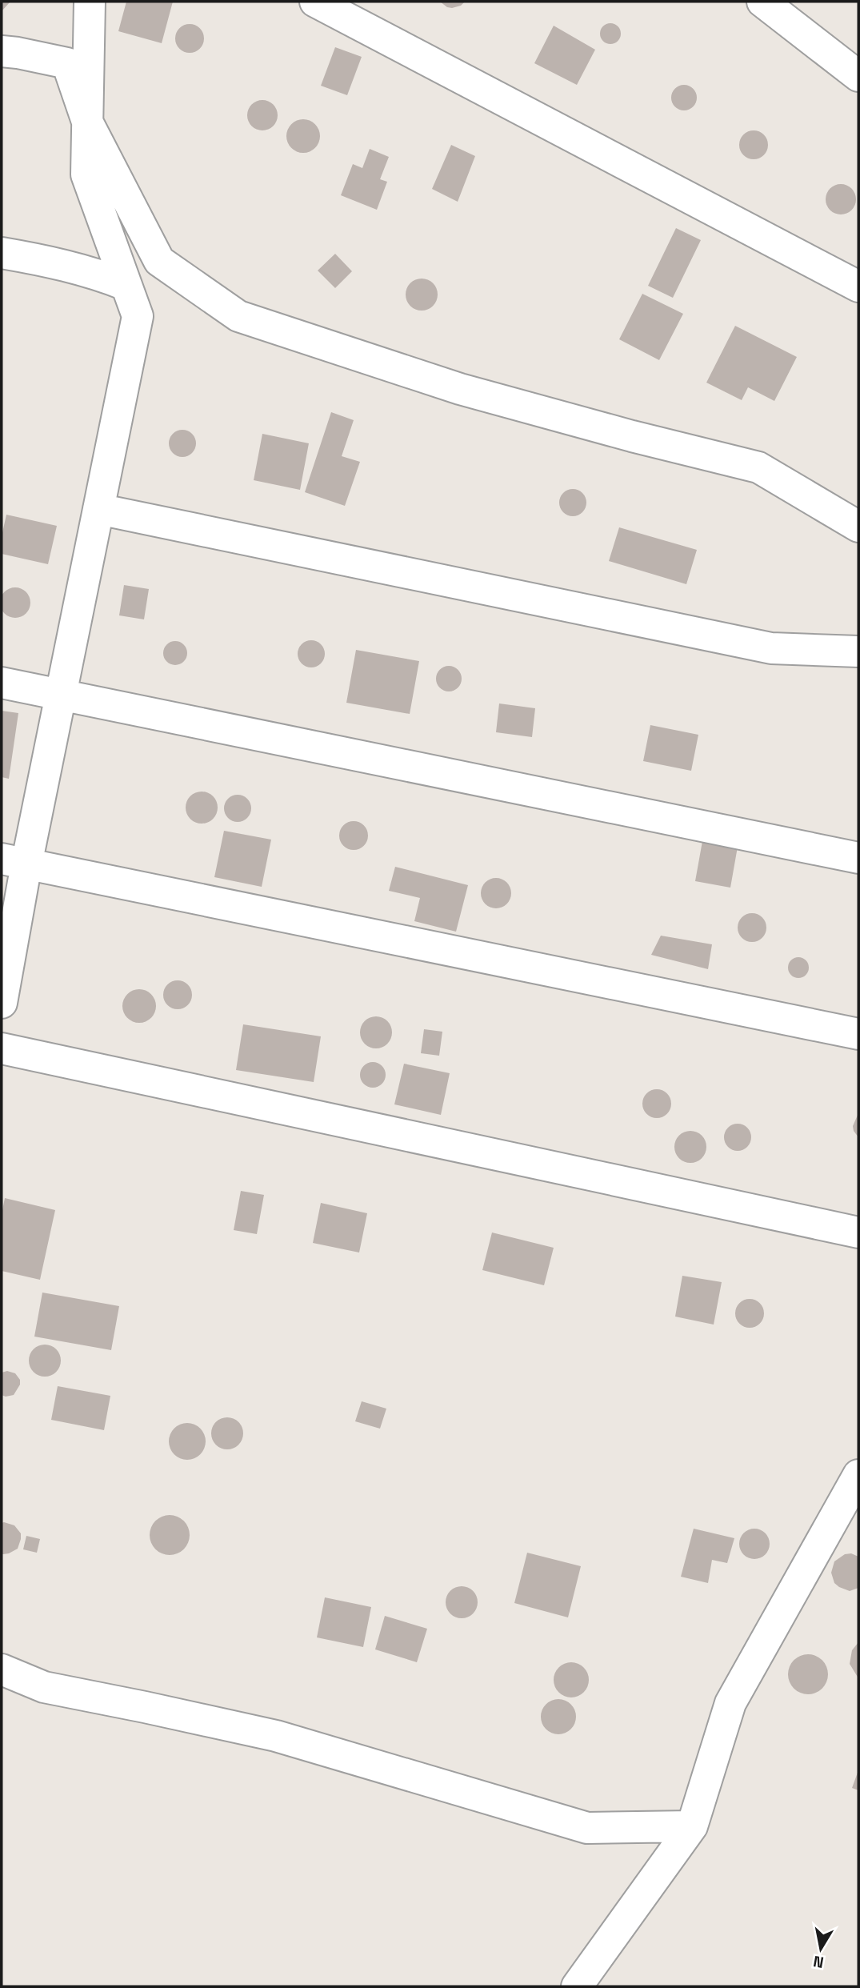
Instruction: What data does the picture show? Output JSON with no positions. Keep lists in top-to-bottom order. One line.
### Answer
{"north":"bottom"}
